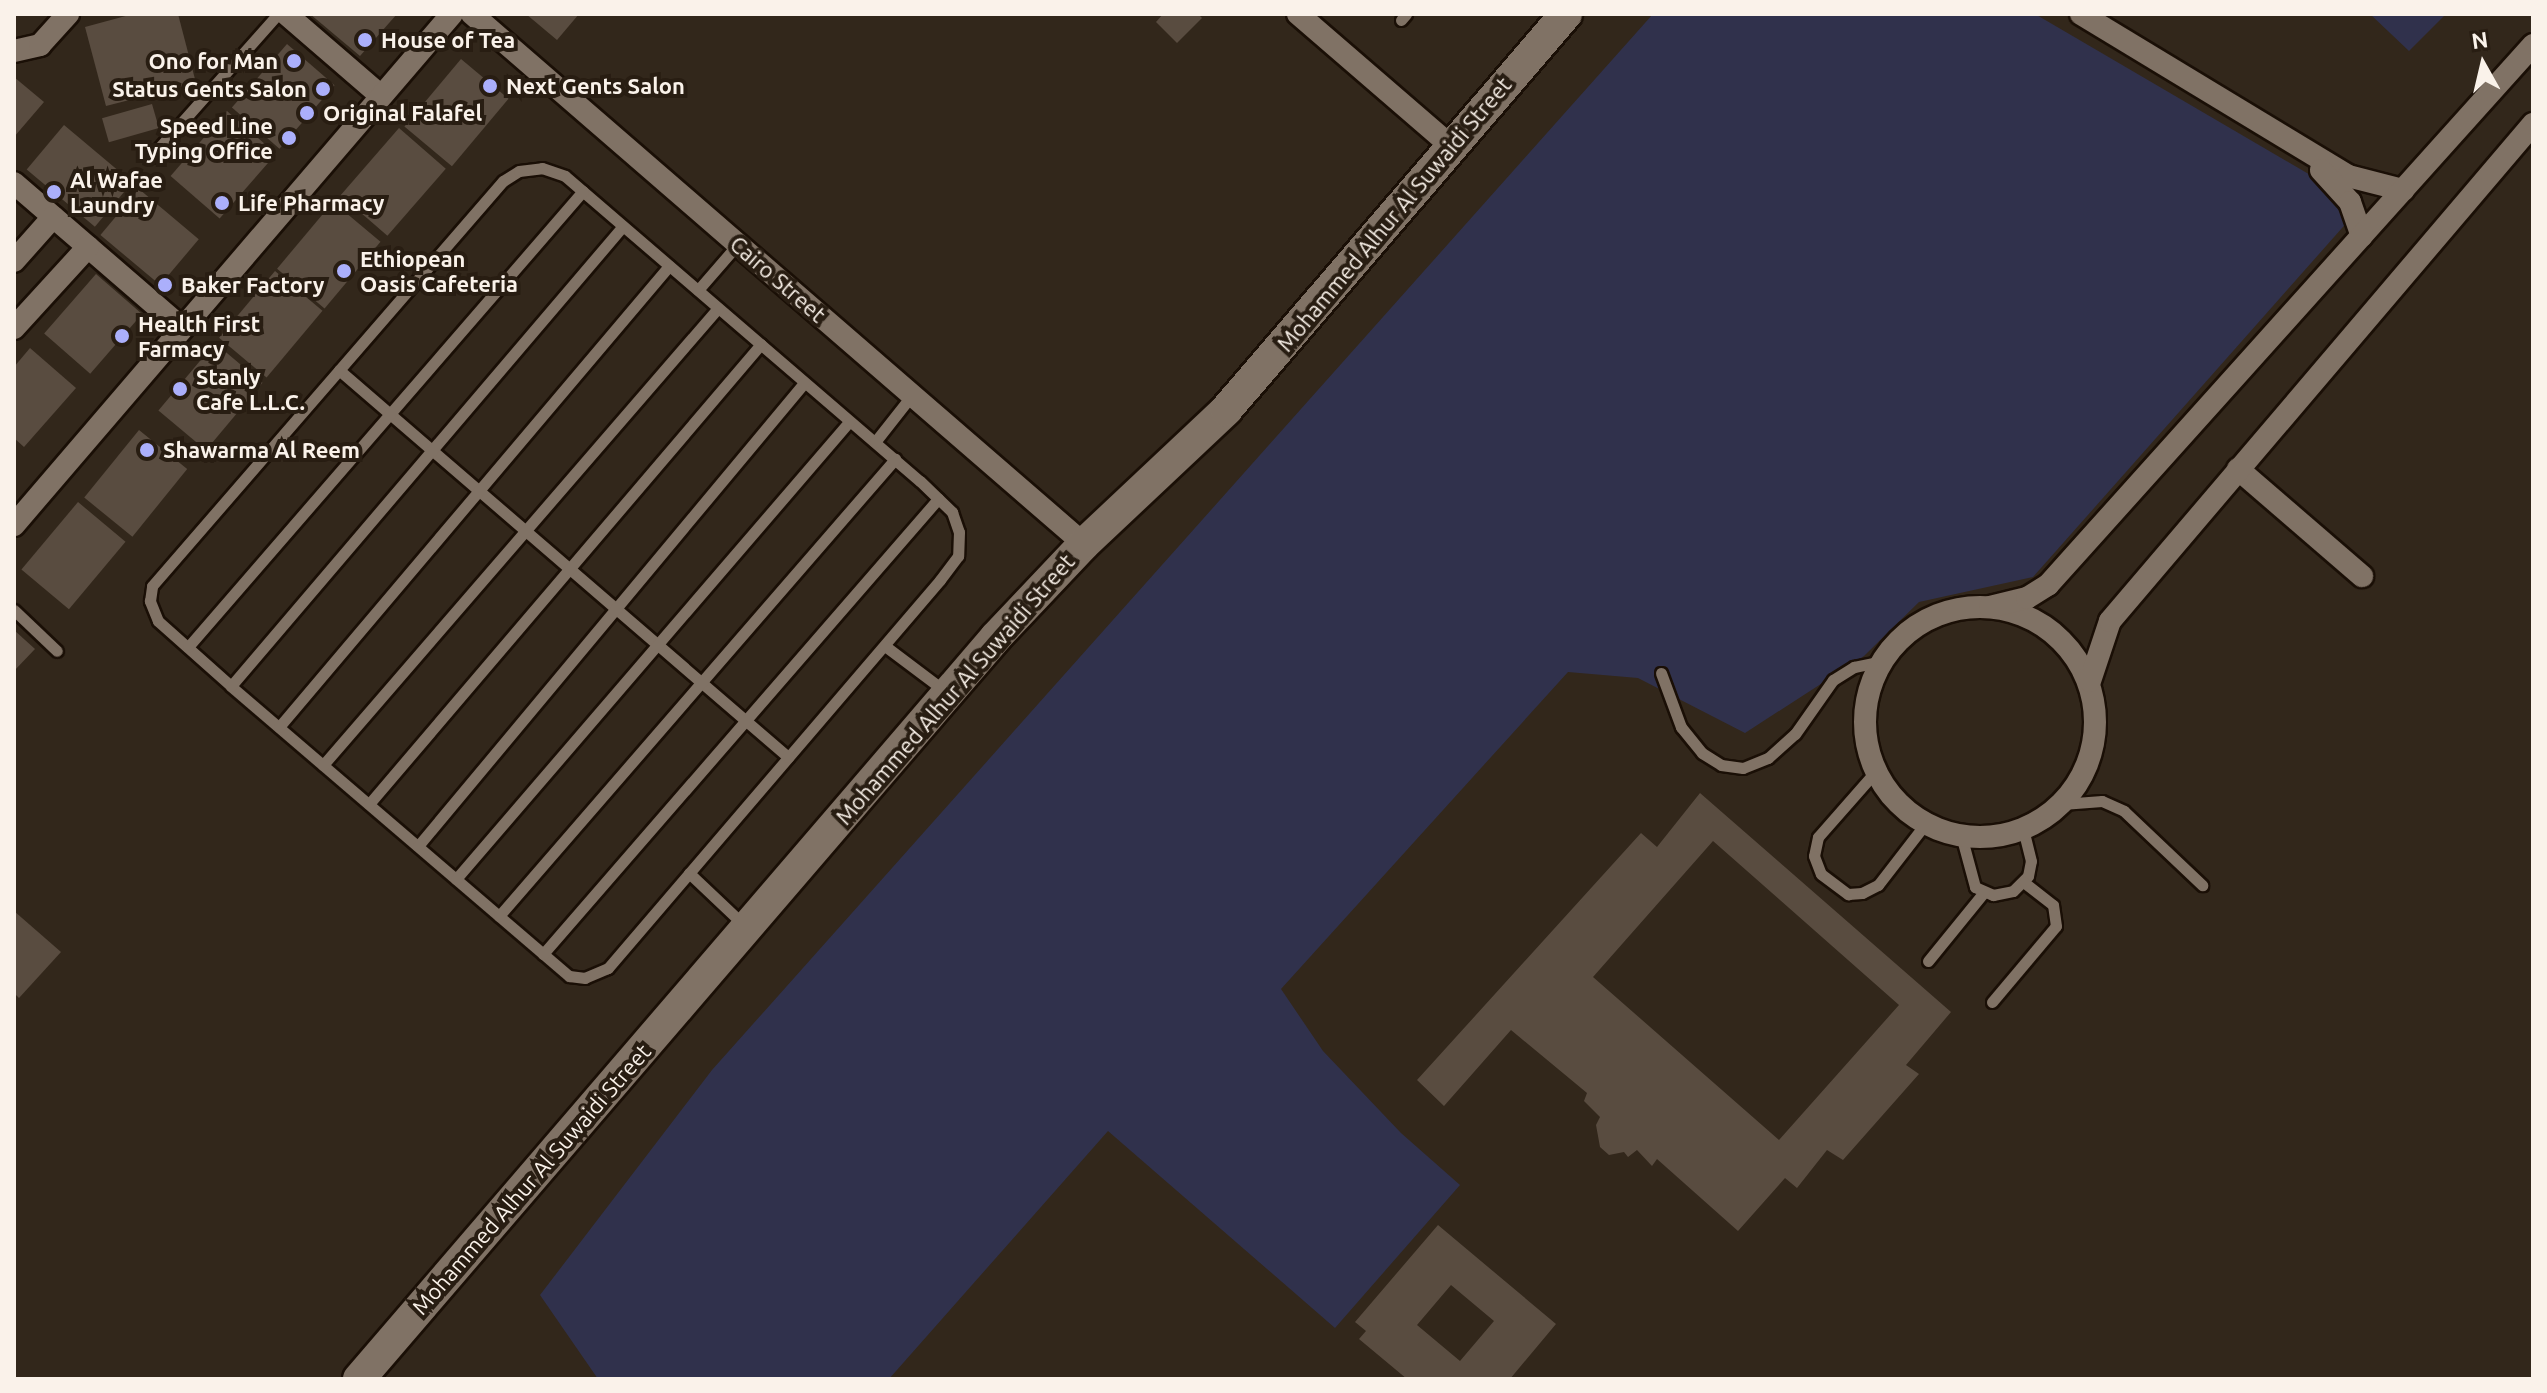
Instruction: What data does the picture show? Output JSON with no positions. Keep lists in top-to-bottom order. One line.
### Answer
{"streets":{"street":["Mohammed Alhur Al Suwaidi Street","Cairo Street"]},"crossings":[["Mohammed Alhur Al Suwaidi Street","Cairo Street"]],"places":["House of Tea","Ono for Man","Next Gents Salon","Status Gents Salon","Original Falafel","Speed Line Typing Office","Al Wafae Laundry","Life Pharmacy","Ethiopean Oasis Cafeteria","Baker Factory","Health First Farmacy","Stanly Cafe L.L.C.","Shawarma Al Reem"],"north":"top"}
